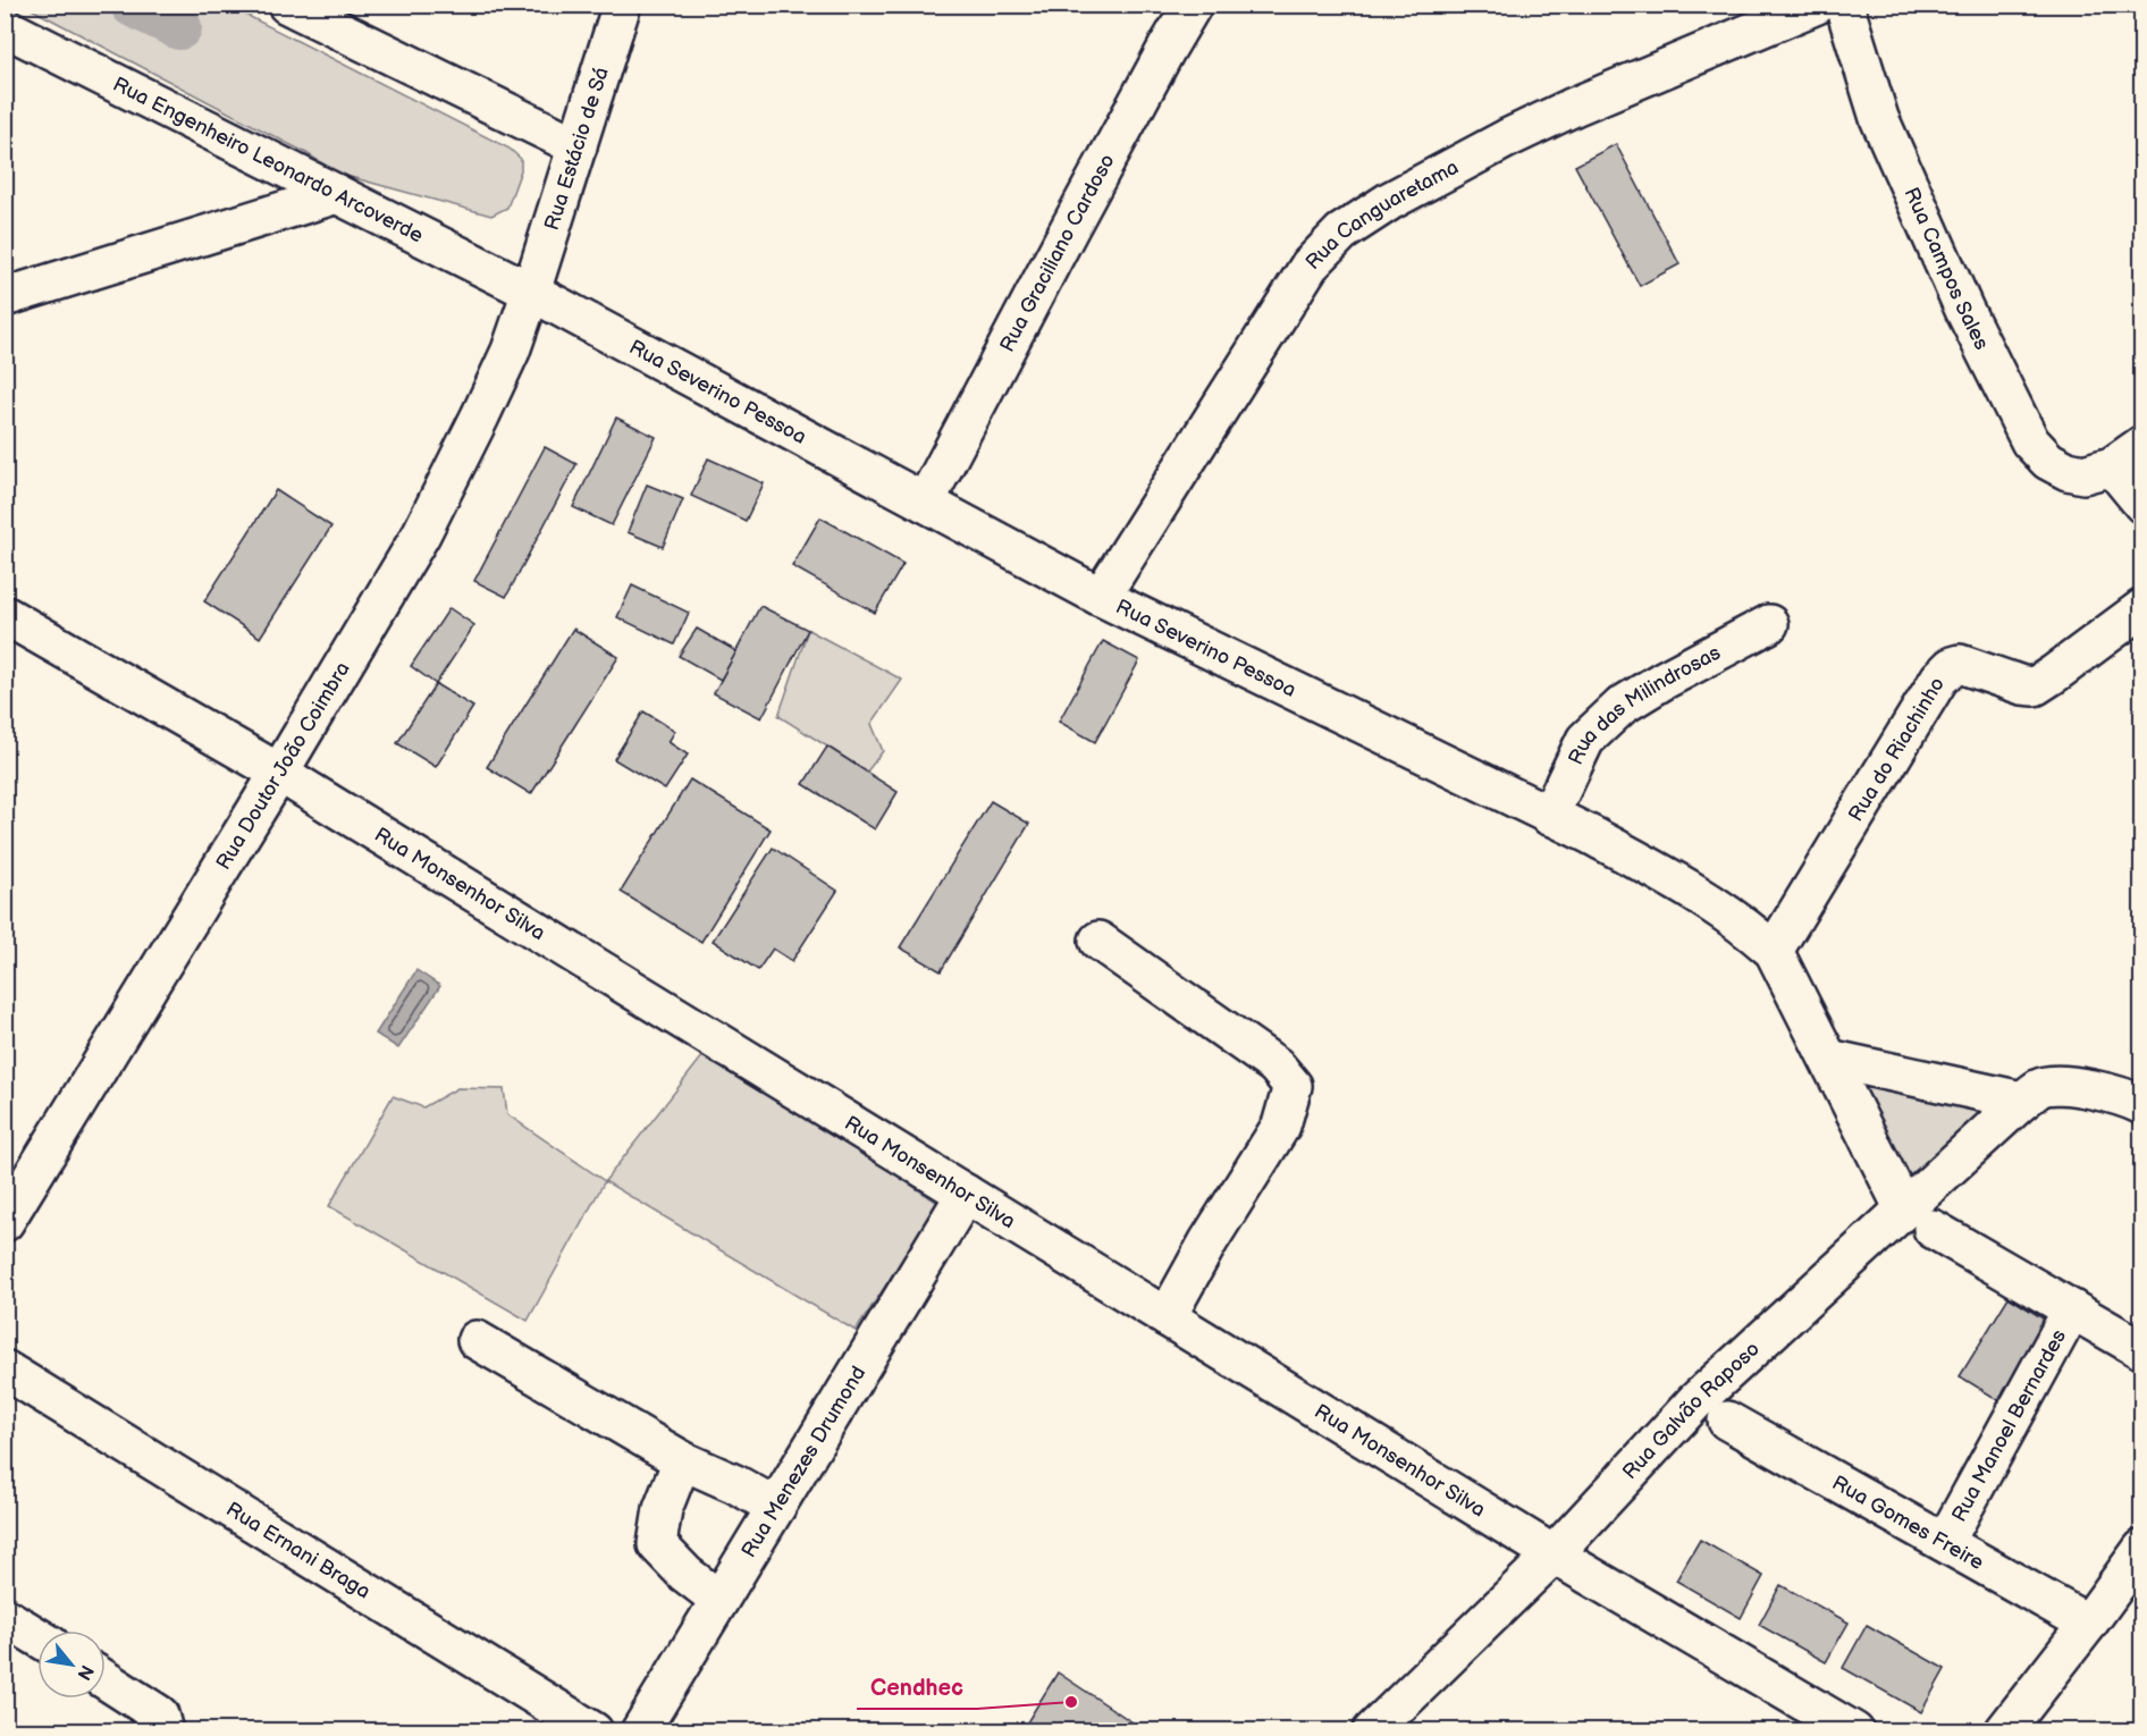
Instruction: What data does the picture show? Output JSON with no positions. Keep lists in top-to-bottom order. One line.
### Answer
{"streets":{"street":["Rua Estácio de Sá","Rua Engenheiro Leonardo Arcoverde","Rua Canguaretama","Rua Graciliano Cardoso","Rua Campos Sales","Rua Severino Pessoa","Rua das Milindrosas","Rua do Riachinho","Rua Doutor João Coimbra","Rua Monsenhor Silva","Rua Galvão Raposo","Rua Manoel Bernardes","Rua Menezes Drumond","Rua Gomes Freire","Rua Ernani Braga"]},"crossings":[["Rua Estácio de Sá","Rua Engenheiro Leonardo Arcoverde"],["Rua Estácio de Sá","Rua Severino Pessoa"],["Rua Estácio de Sá","Rua Doutor João Coimbra"],["Rua Engenheiro Leonardo Arcoverde","Rua Severino Pessoa"],["Rua Engenheiro Leonardo Arcoverde","Rua Doutor João Coimbra"],["Rua Canguaretama","Rua Severino Pessoa"],["Rua Graciliano Cardoso","Rua Severino Pessoa"],["Rua Severino Pessoa","Rua das Milindrosas"],["Rua Severino Pessoa","Rua do Riachinho"],["Rua Severino Pessoa","Rua Doutor João Coimbra"],["Rua Severino Pessoa","Rua Galvão Raposo"],["Rua Doutor João Coimbra","Rua Monsenhor Silva"],["Rua Monsenhor Silva","Rua Galvão Raposo"],["Rua Monsenhor Silva","Rua Menezes Drumond"],["Rua Manoel Bernardes","Rua Gomes Freire"]],"places":["Cendhec"],"north":"bottom right"}
